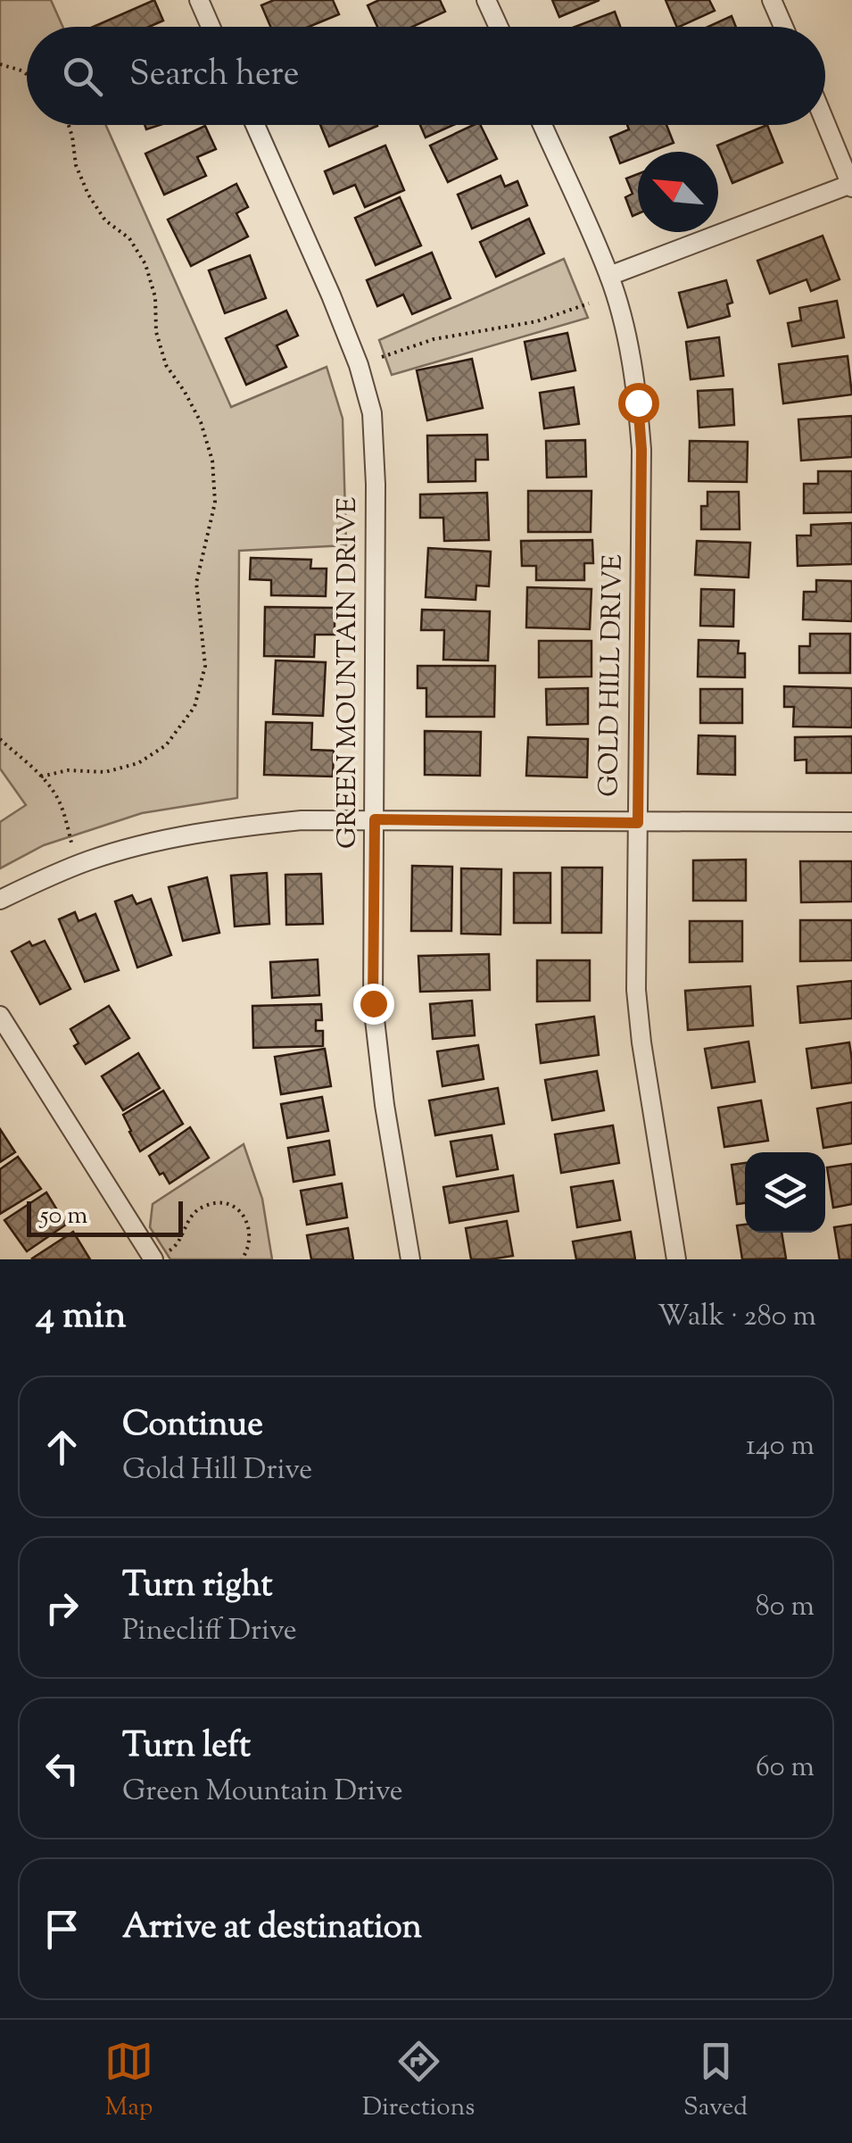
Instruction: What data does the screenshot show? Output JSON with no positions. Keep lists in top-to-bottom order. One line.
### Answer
{"streets":{"street":["GREEN MOUNTAIN DRIVE","GOLD HILL DRIVE"]},"scale_bar":"50 m","north":"top left","page":{"search":"Search here","scale":"50 m","heading":["4 min","Walk · 280 m"],"list":[["Continue","Gold Hill Drive","140 m"],["Turn right","Pinecliff Drive","80 m"],["Turn left","Green Mountain Drive","60 m"],"Arrive at destination"],"nav":["Map","Directions","Saved"]}}
